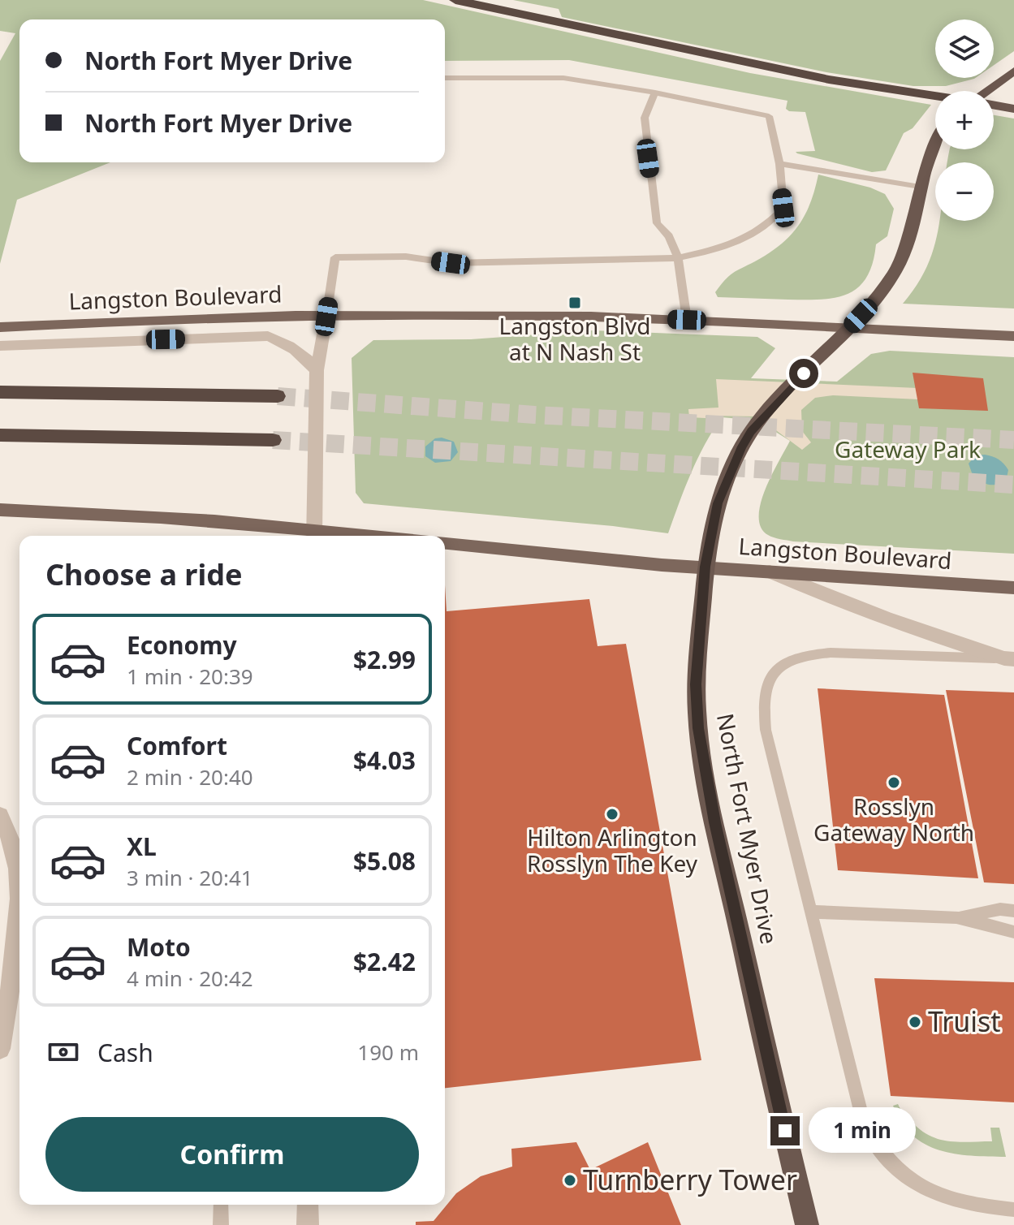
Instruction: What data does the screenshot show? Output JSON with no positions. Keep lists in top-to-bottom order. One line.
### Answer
{"streets":{"highway":["North Fort Myer Drive"],"main road":["Langston Boulevard"]},"crossings":[["Langston Boulevard","North Fort Myer Drive"]],"parks":["Gateway Park"],"places":{"transit":["Langston Blvd at N Nash St"],"other":["Rosslyn Gateway North","Hilton Arlington Rosslyn The Key","Truist","Turnberry Tower"]},"page":{"map_buttons":["+","−"],"banner":["North Fort Myer Drive","North Fort Myer Drive"],"heading":"Choose a ride","list":[{"name":"Economy","note":"1 min · 20:39","value":"$2.99"},{"name":"Comfort","note":"2 min · 20:40","value":"$4.03"},{"name":"XL","note":"3 min · 20:41","value":"$5.08"},{"name":"Moto","note":"4 min · 20:42","value":"$2.42"}],"pay":["Cash","190 m"],"buttons":"Confirm","bubble":"1 min"}}
